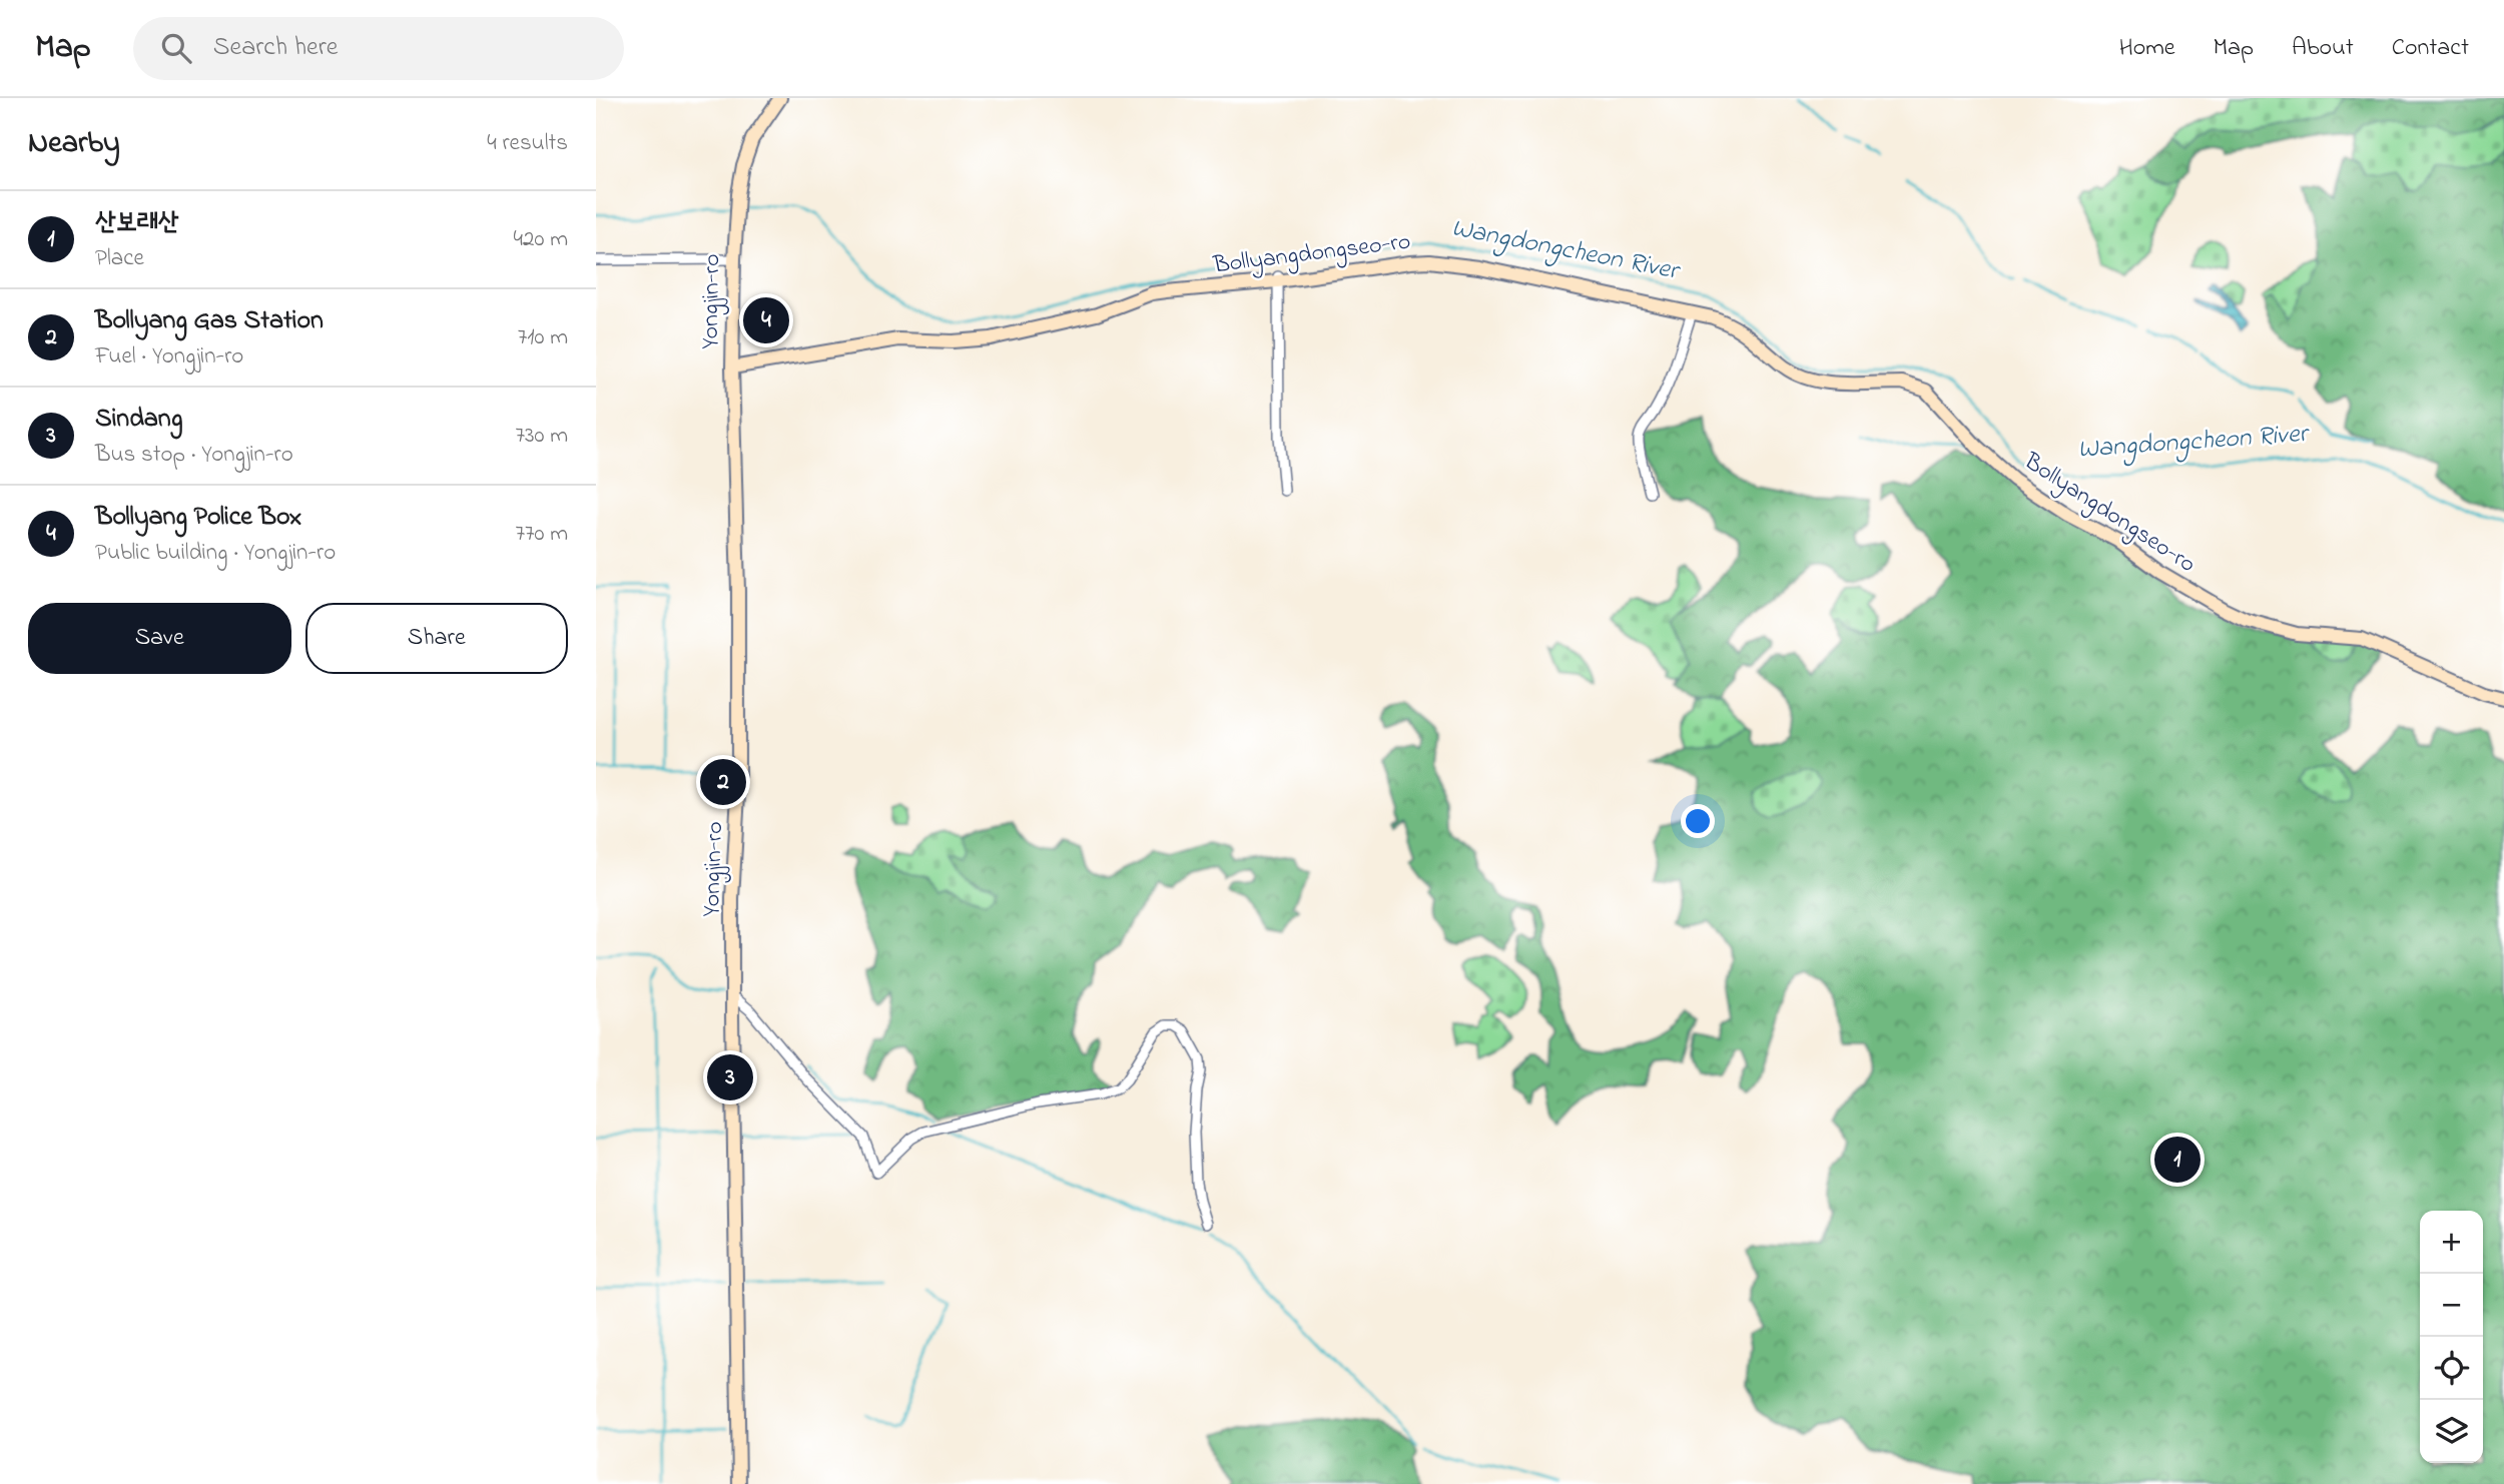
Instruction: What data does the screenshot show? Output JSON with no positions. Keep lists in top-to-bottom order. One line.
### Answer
{"streets":{"street":["Bollyangdongseo-ro","Yongjin-ro"]},"crossings":[["Bollyangdongseo-ro","Yongjin-ro"]],"water":["Wangdongcheon River"],"page":{"header":"Map","search":"Search here","nav":["Home","Map","About","Contact"],"heading":["Nearby","4 results"],"list":[{"mark":"1","name":"산보래산","note":"Place","value":"420 m"},{"mark":"2","name":"Bollyang Gas Station","note":"Fuel · Yongjin-ro","value":"710 m"},{"mark":"3","name":"Sindang","note":"Bus stop · Yongjin-ro","value":"730 m"},{"mark":"4","name":"Bollyang Police Box","note":"Public building · Yongjin-ro","value":"770 m"}],"pins":["4","2","3","1"],"buttons":["Save","Share"],"map_buttons":["+","−"]}}
